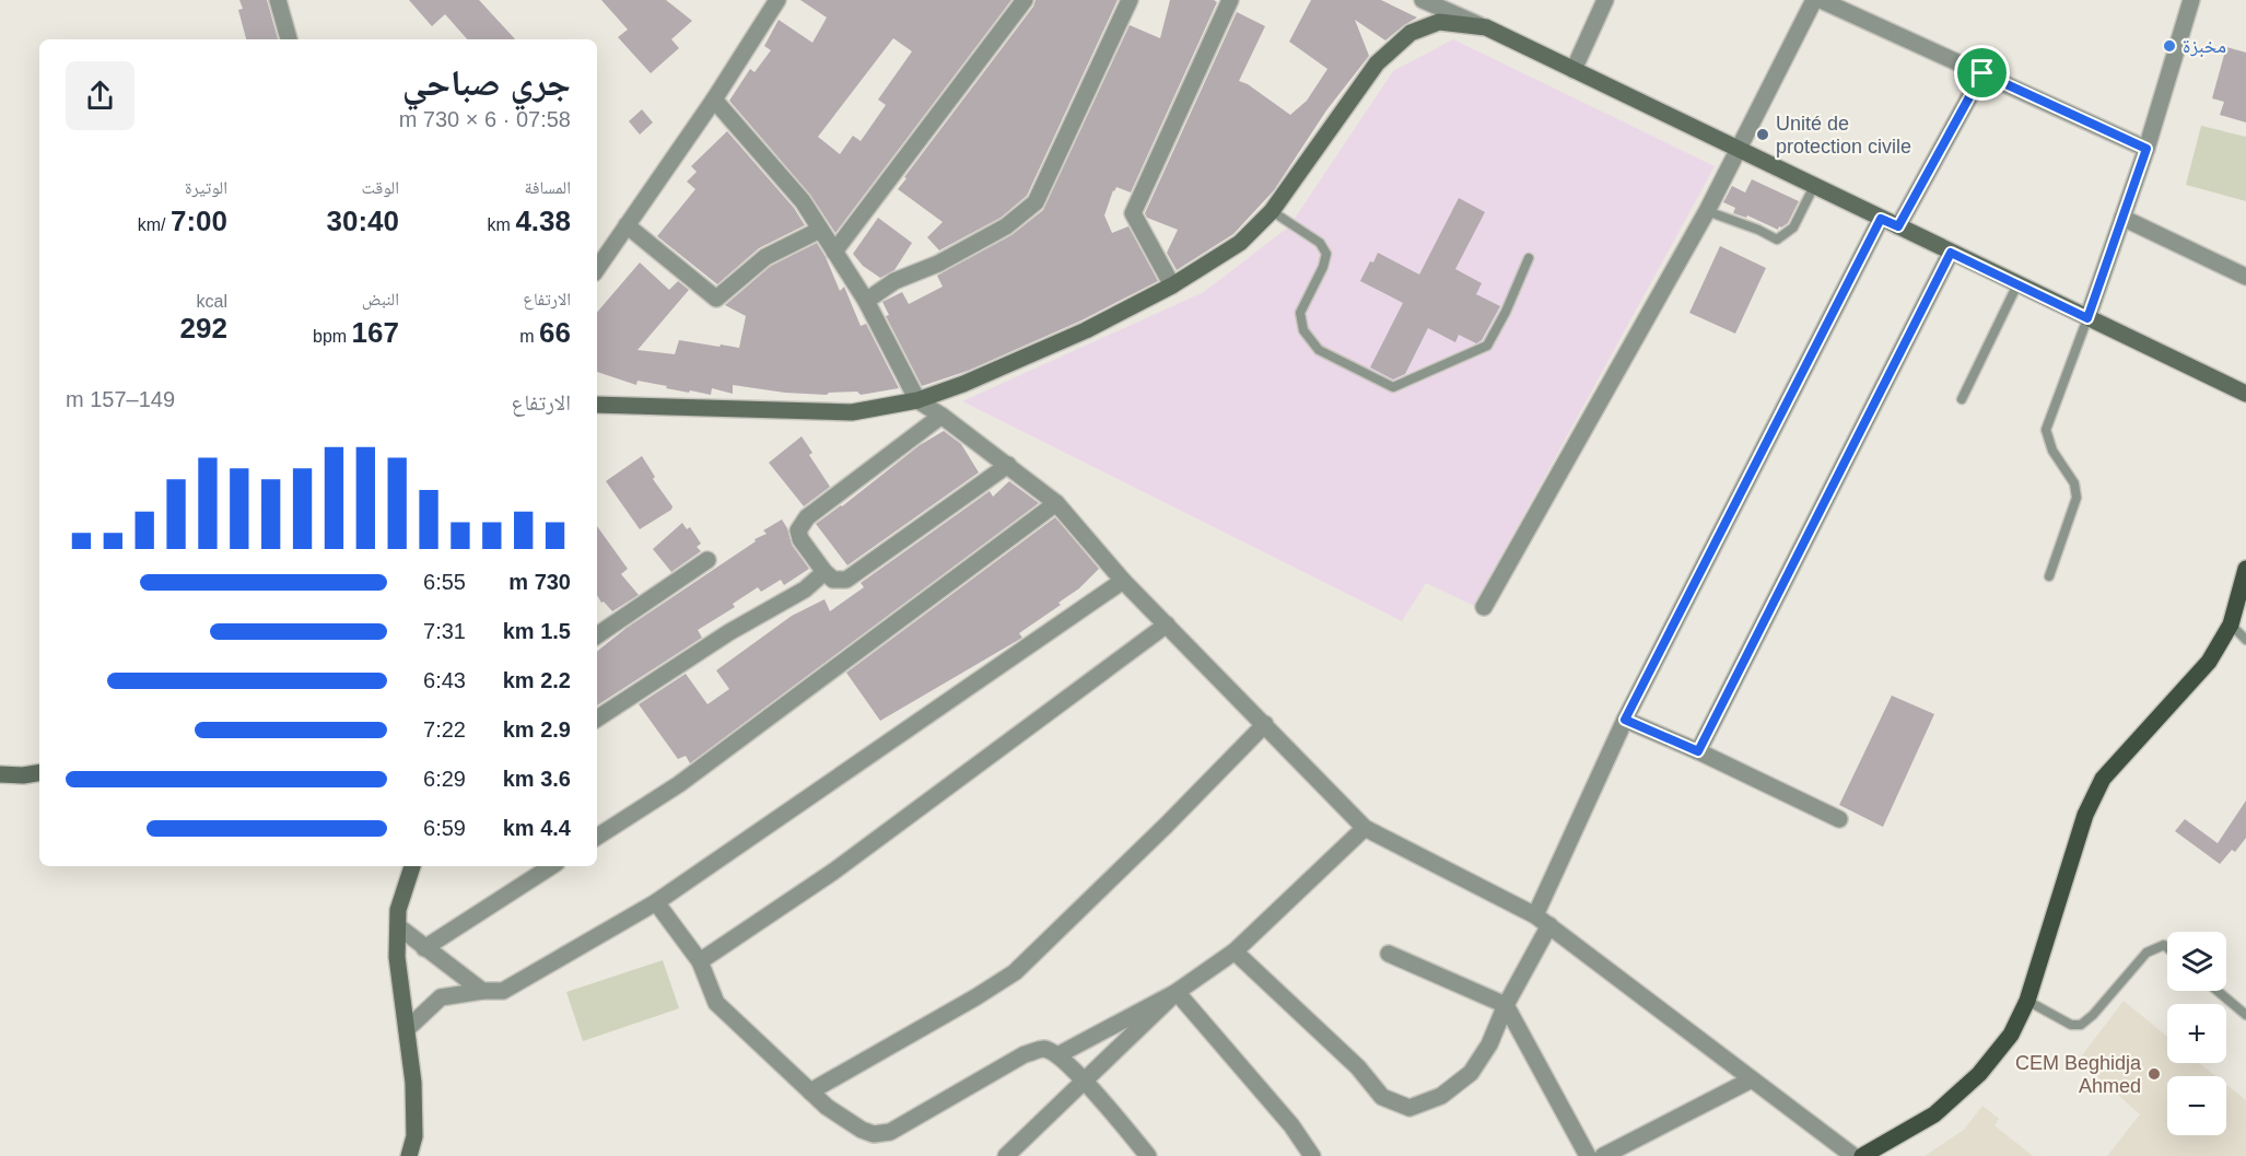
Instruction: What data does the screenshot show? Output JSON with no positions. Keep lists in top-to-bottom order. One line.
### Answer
{"places":["مخبزة","Unité de protection civile","CEM Beghidja Ahmed"],"page":{"heading":["جري صباحي","07:58 · 6 × 730 m"],"stats":[["المسافة","4.38 km"],["الوقت","30:40"],["الوتيرة","7:00 /km"],["الارتفاع","66 m"],["النبض","167 bpm"],["kcal","292"]],"chart":["الارتفاع","149–157 m"],"list":[{"name":"730 m","note":"6:55"},{"name":"1.5 km","note":"7:31"},{"name":"2.2 km","note":"6:43"},{"name":"2.9 km","note":"7:22"},{"name":"3.6 km","note":"6:29"},{"name":"4.4 km","note":"6:59"}],"map_buttons":["+","−"]}}
